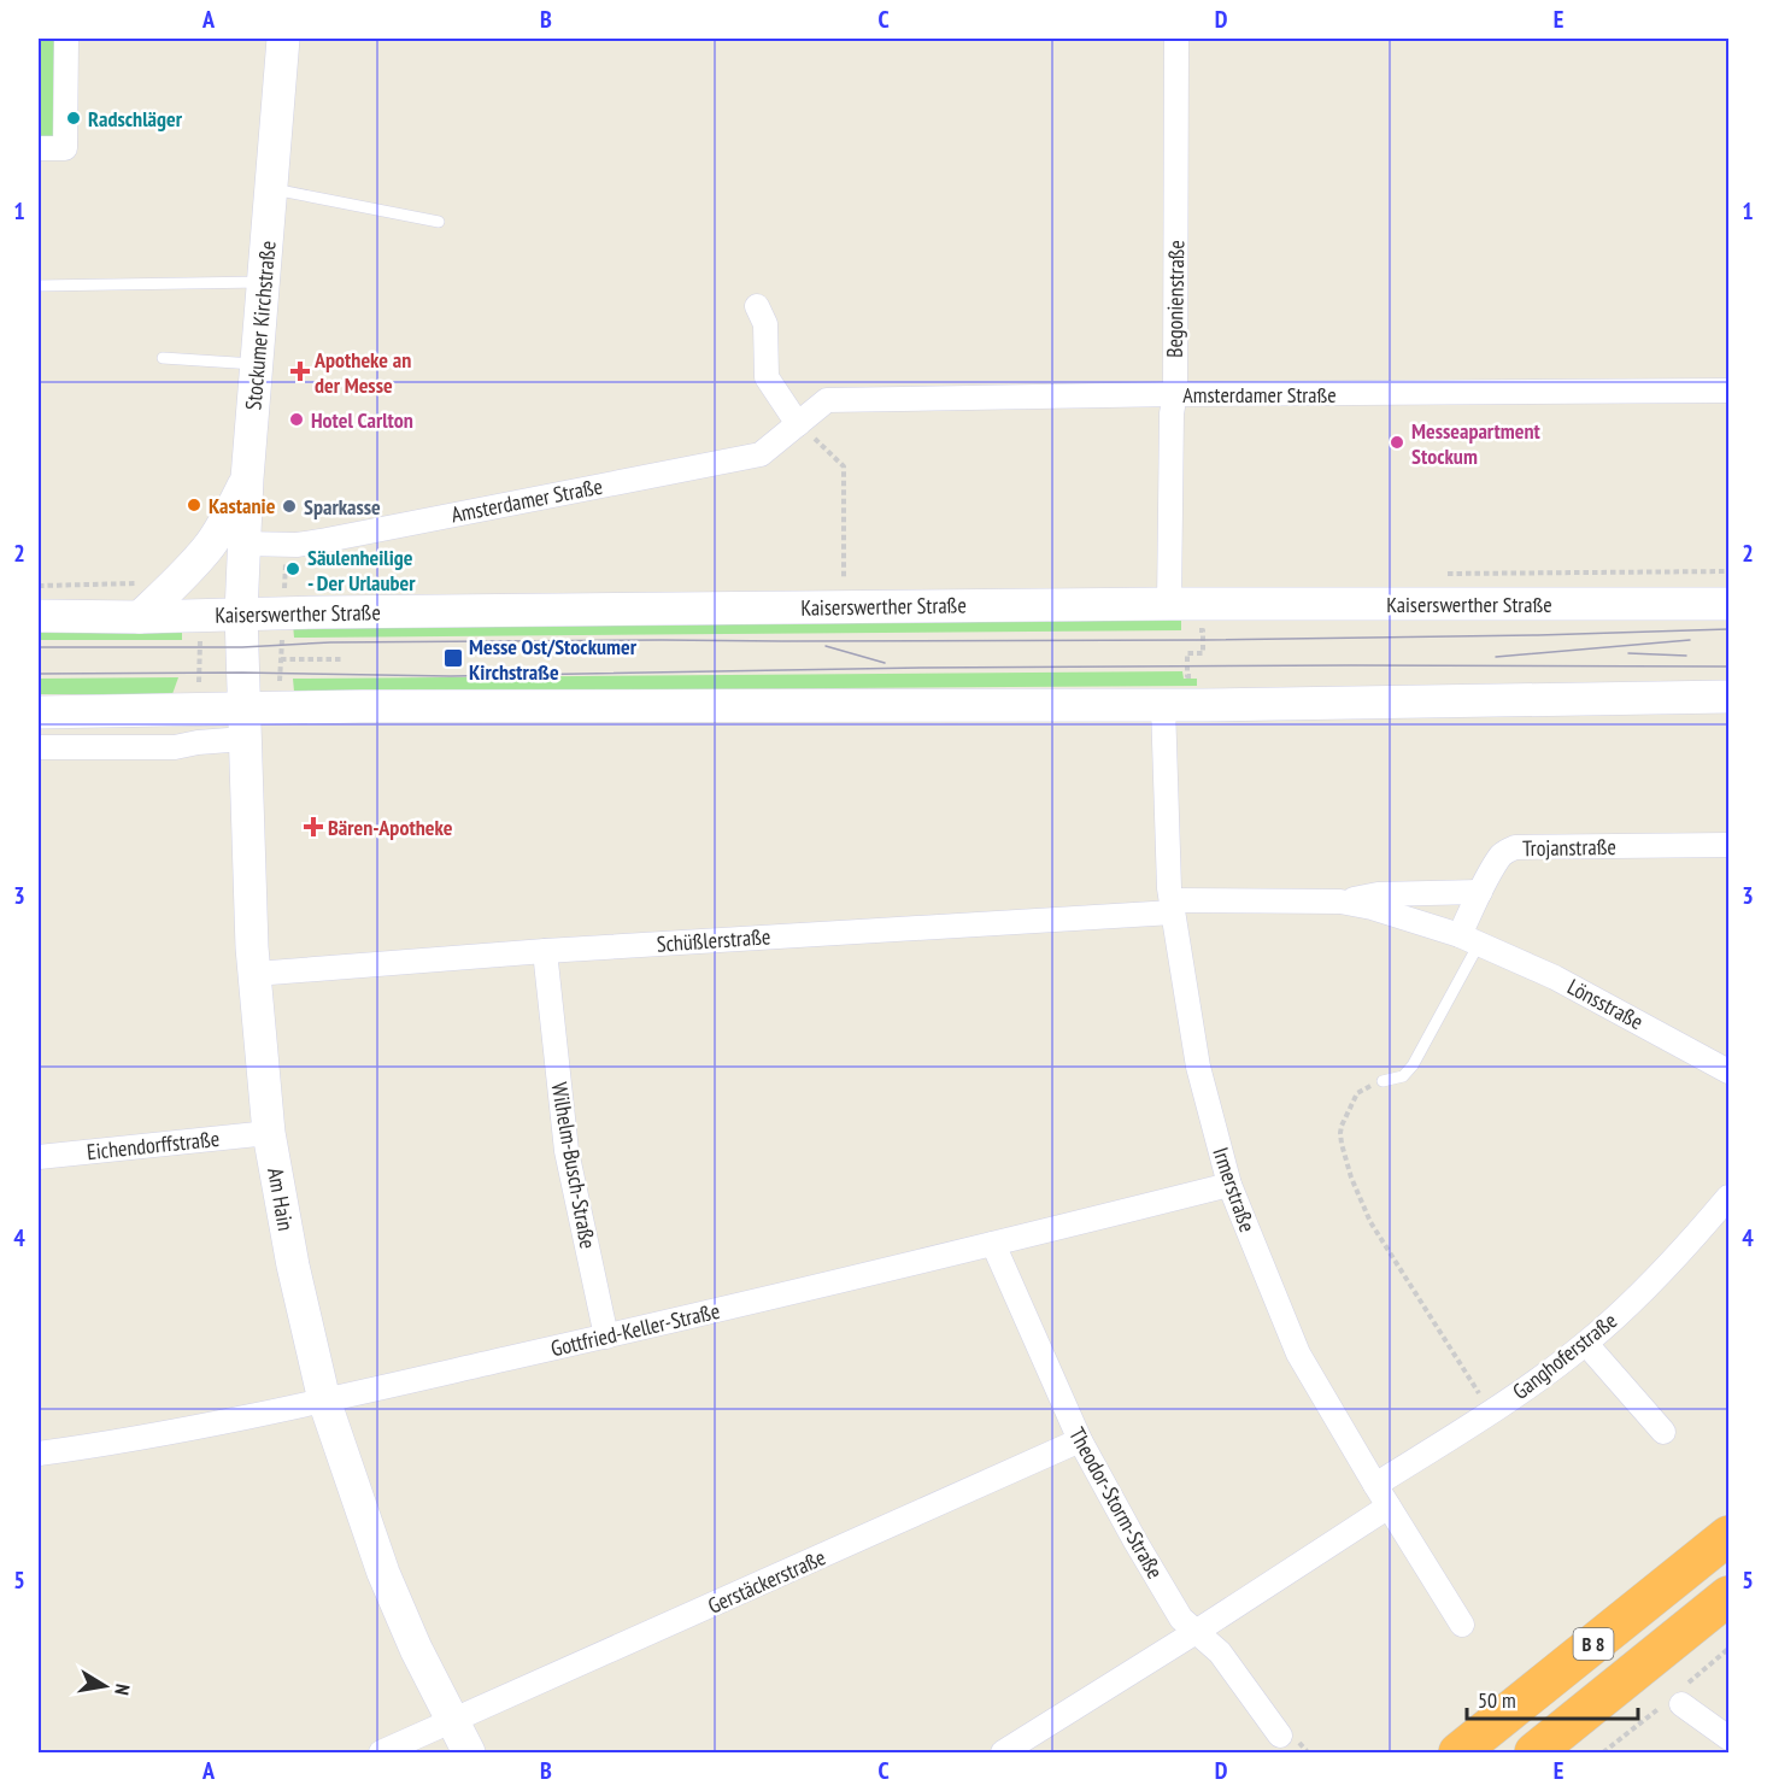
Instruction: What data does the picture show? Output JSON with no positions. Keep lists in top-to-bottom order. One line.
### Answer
{"streets":{"highway":["B 8"],"street":["Begonienstraße","Stockumer Kirchstraße","Amsterdamer Straße","Kaiserswerther Straße","Trojanstraße","Schüßlerstraße","Lönsstraße","Eichendorffstraße","Wilhelm-Busch-Straße","Irmerstraße","Am Hain","Gottfried-Keller-Straße","Ganghoferstraße","Theodor-Storm-Straße","Gerstäckerstraße"]},"crossings":[["Begonienstraße","Amsterdamer Straße"],["Begonienstraße","Kaiserswerther Straße"],["Stockumer Kirchstraße","Amsterdamer Straße"],["Stockumer Kirchstraße","Kaiserswerther Straße"],["Stockumer Kirchstraße","Am Hain"],["Kaiserswerther Straße","Am Hain"],["Trojanstraße","Lönsstraße"],["Schüßlerstraße","Lönsstraße"],["Schüßlerstraße","Wilhelm-Busch-Straße"],["Schüßlerstraße","Irmerstraße"],["Schüßlerstraße","Am Hain"],["Lönsstraße","Irmerstraße"],["Eichendorffstraße","Am Hain"],["Wilhelm-Busch-Straße","Gottfried-Keller-Straße"],["Irmerstraße","Gottfried-Keller-Straße"],["Irmerstraße","Ganghoferstraße"],["Am Hain","Gottfried-Keller-Straße"],["Am Hain","Gerstäckerstraße"],["Gottfried-Keller-Straße","Theodor-Storm-Straße"],["Theodor-Storm-Straße","Gerstäckerstraße"]],"places":{"other":["Radschläger","Hotel Carlton","Messeapartment Stockum","Kastanie","Sparkasse","Säulenheilige - Der Urlauber"],"health":["Apotheke an der Messe","Bären-Apotheke"],"transit":["Messe Ost/Stockumer Kirchstraße"]},"scale_bar":"50 m","north":"right","grid":{"columns":["A","B","C","D","E"],"rows":["1","2","3","4","5"]}}
